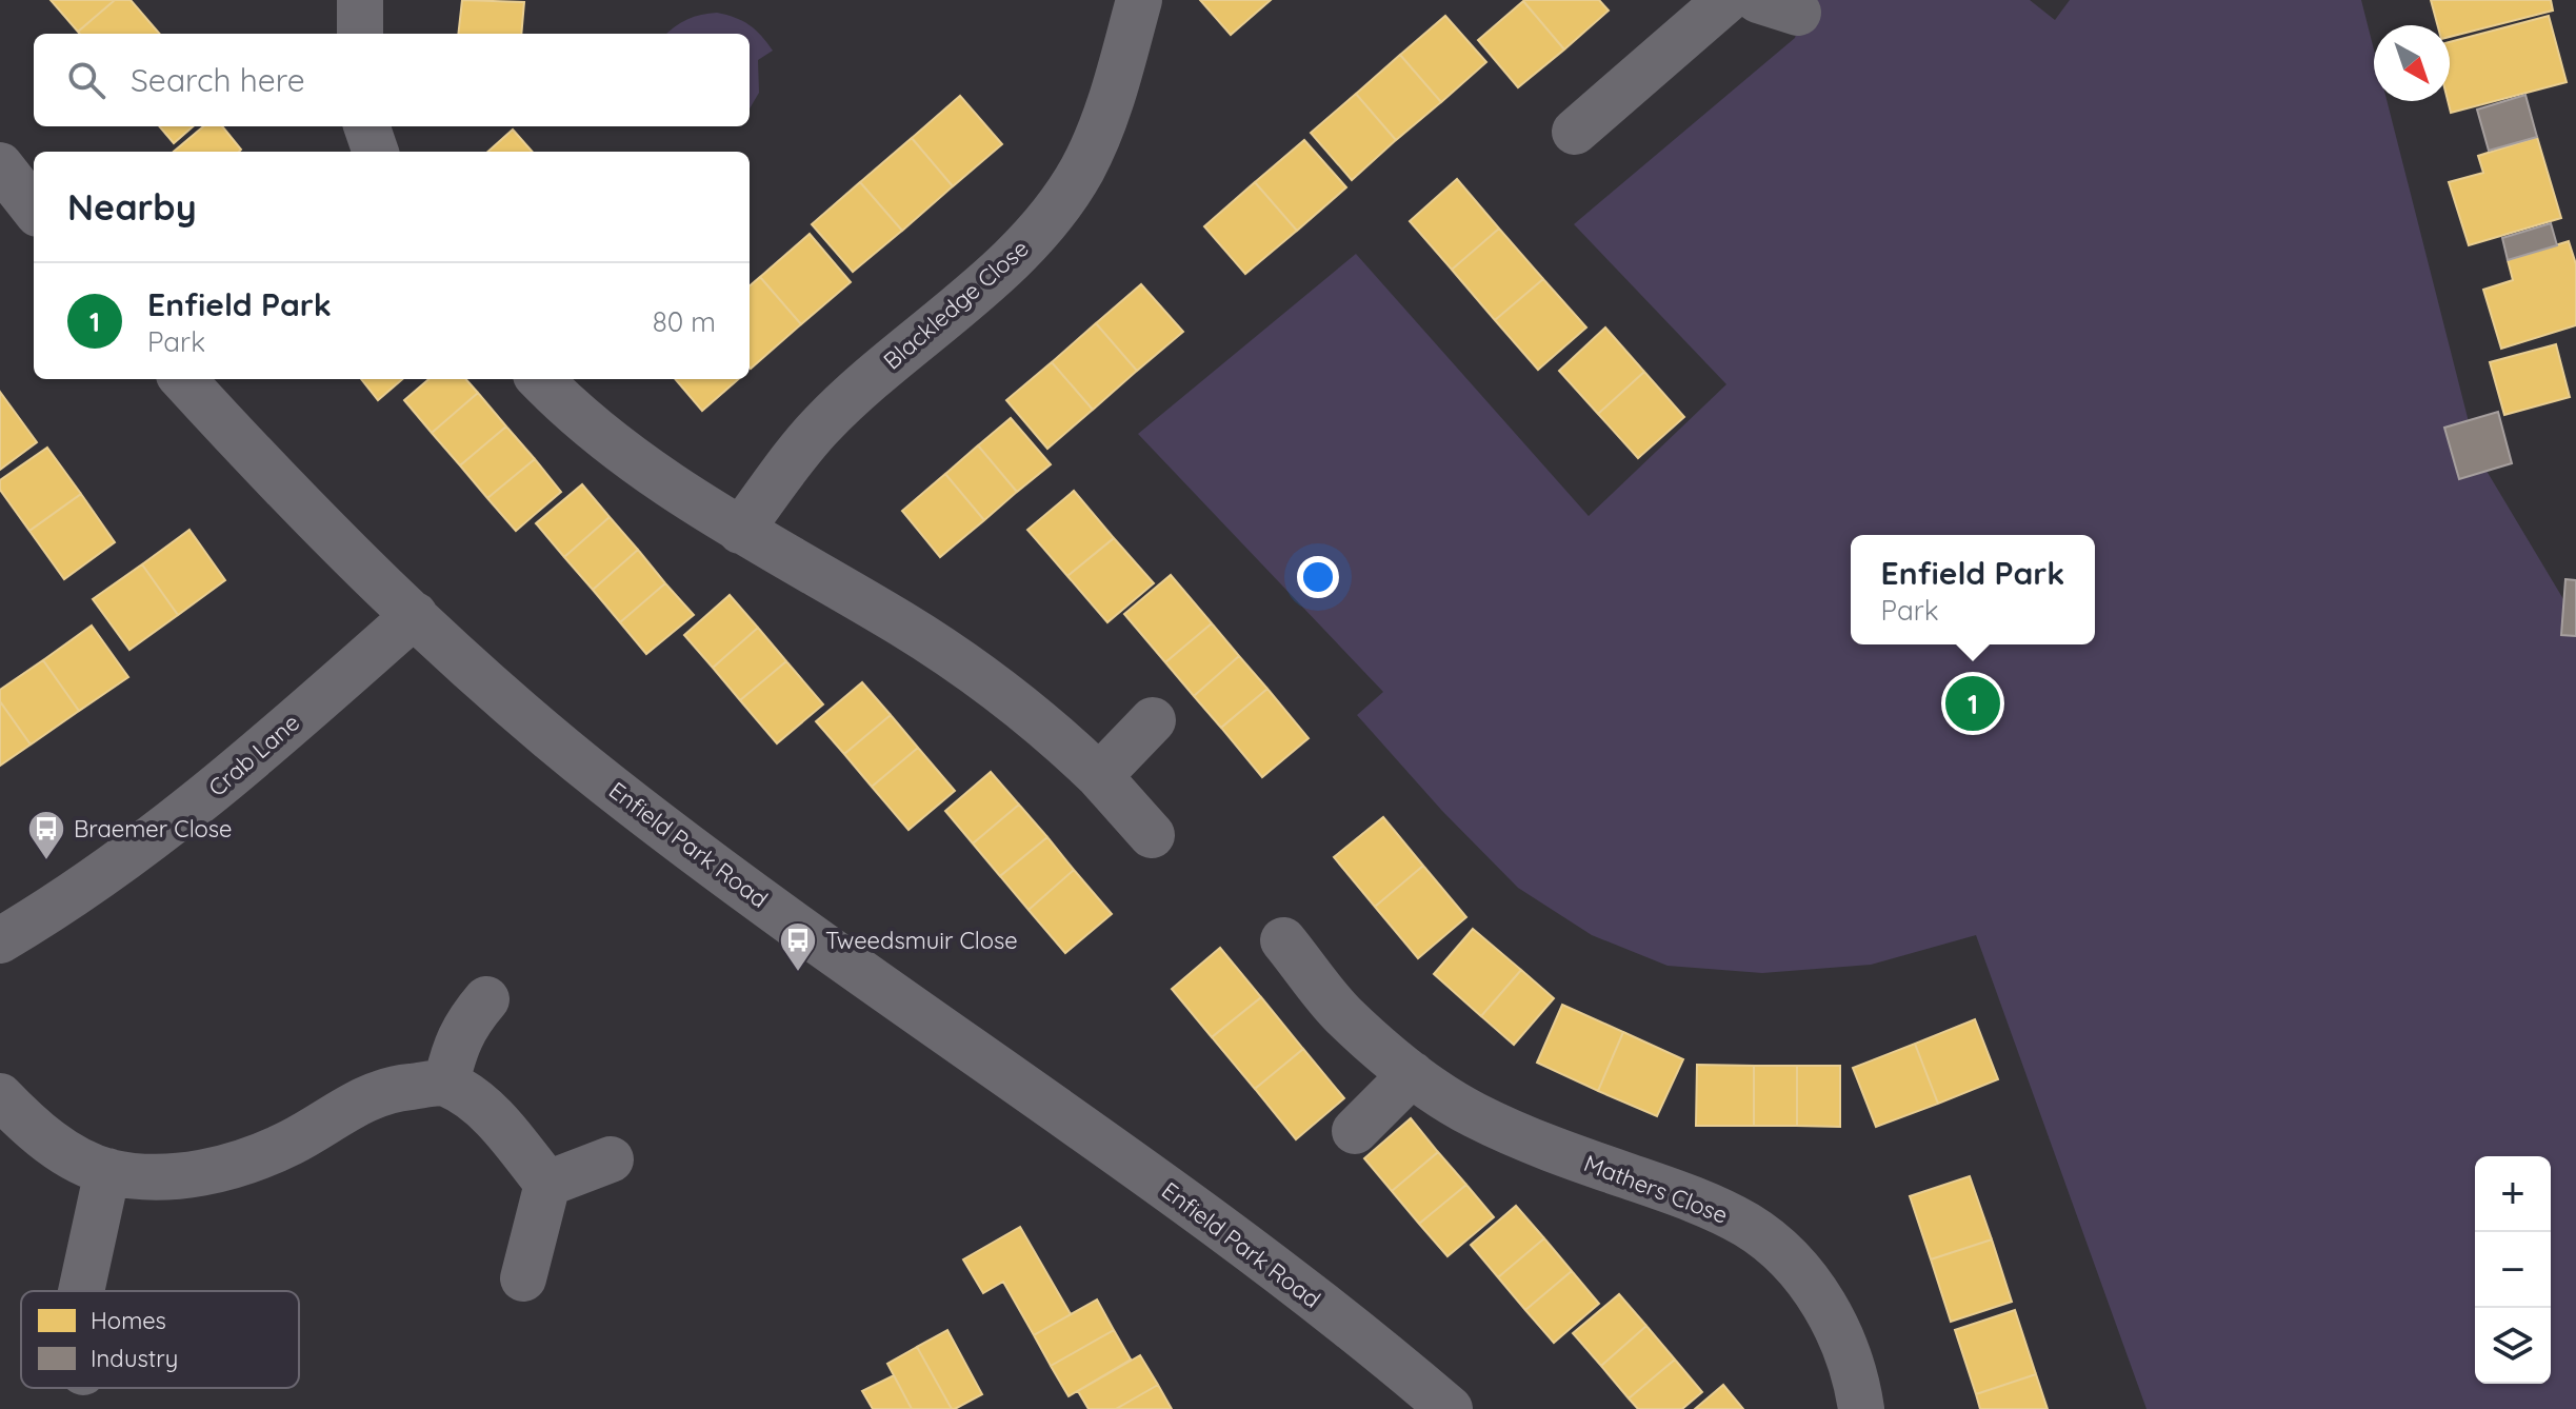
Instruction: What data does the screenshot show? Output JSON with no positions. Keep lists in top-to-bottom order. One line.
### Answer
{"streets":{"street":["Blackledge Close","Crab Lane","Enfield Park Road","Mathers Close"]},"crossings":[["Crab Lane","Enfield Park Road"]],"places":{"bus stop":["Braemer Close","Tweedsmuir Close"]},"legend":["Homes","Industry"],"north":"bottom right","page":{"search":"Search here","heading":"Nearby","list":[{"mark":"1","name":"Enfield Park","note":"Park","value":"80 m"}],"popup":["Enfield Park","Park"],"pins":"1","map_buttons":["+","−"]}}
